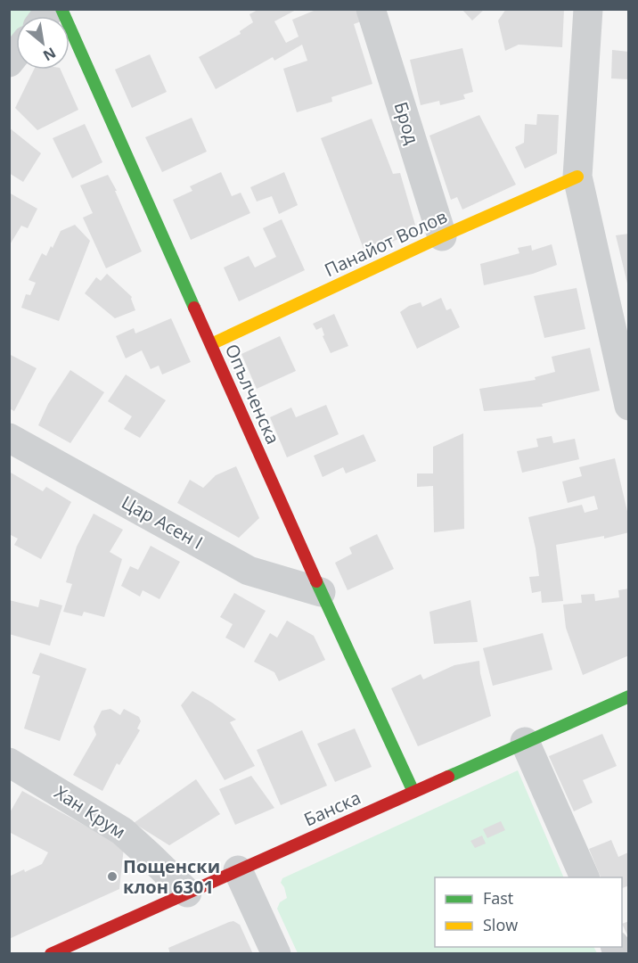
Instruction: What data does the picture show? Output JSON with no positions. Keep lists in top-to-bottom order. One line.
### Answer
{"streets":{"street":["Брод","Панайот Волов","Опълченска","Цар Асен I","Банска","Хан Крум"]},"crossings":[["Брод","Панайот Волов"],["Панайот Волов","Опълченска"],["Опълченска","Цар Асен I"],["Опълченска","Банска"],["Банска","Хан Крум"]],"places":["Пощенски клон 6301"],"legend":["Fast","Slow"],"north":"bottom right"}
